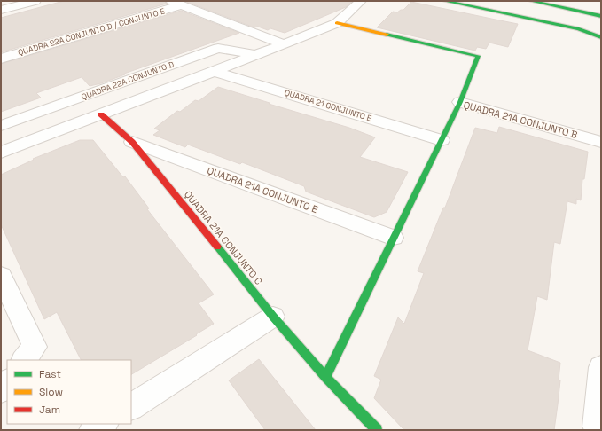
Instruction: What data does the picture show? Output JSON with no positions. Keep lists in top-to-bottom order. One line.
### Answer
{"streets":{"street":["QUADRA 22A CONJUNTO D / CONJUNTO E","QUADRA 22A CONJUNTO D","QUADRA 21 CONJUNTO E","QUADRA 21A CONJUNTO B","QUADRA 21A CONJUNTO E","QUADRA 21A CONJUNTO C"]},"crossings":[["QUADRA 21 CONJUNTO E","QUADRA 21A CONJUNTO B"],["QUADRA 21A CONJUNTO B","QUADRA 21A CONJUNTO E"],["QUADRA 21A CONJUNTO E","QUADRA 21A CONJUNTO C"]],"legend":["Fast","Slow","Jam"]}
